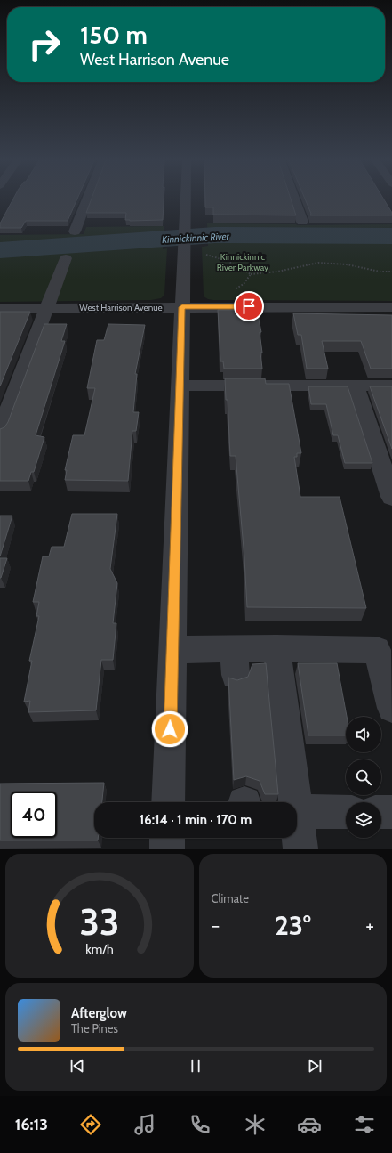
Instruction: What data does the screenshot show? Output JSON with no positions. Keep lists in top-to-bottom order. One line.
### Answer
{"streets":{"street":["West Harrison Avenue"]},"water":["Kinnickinnic River"],"parks":["Kinnickinnic River Parkway"],"page":{"turn":["150 m","West Harrison Avenue"],"limit":"40","trip":"16:14 · 1 min · 170 m","tile":"Climate","heat":["−","23°","+"],"song":["Afterglow","The Pines"],"tabs":"16:13","gauge":["33","km/h"]}}
